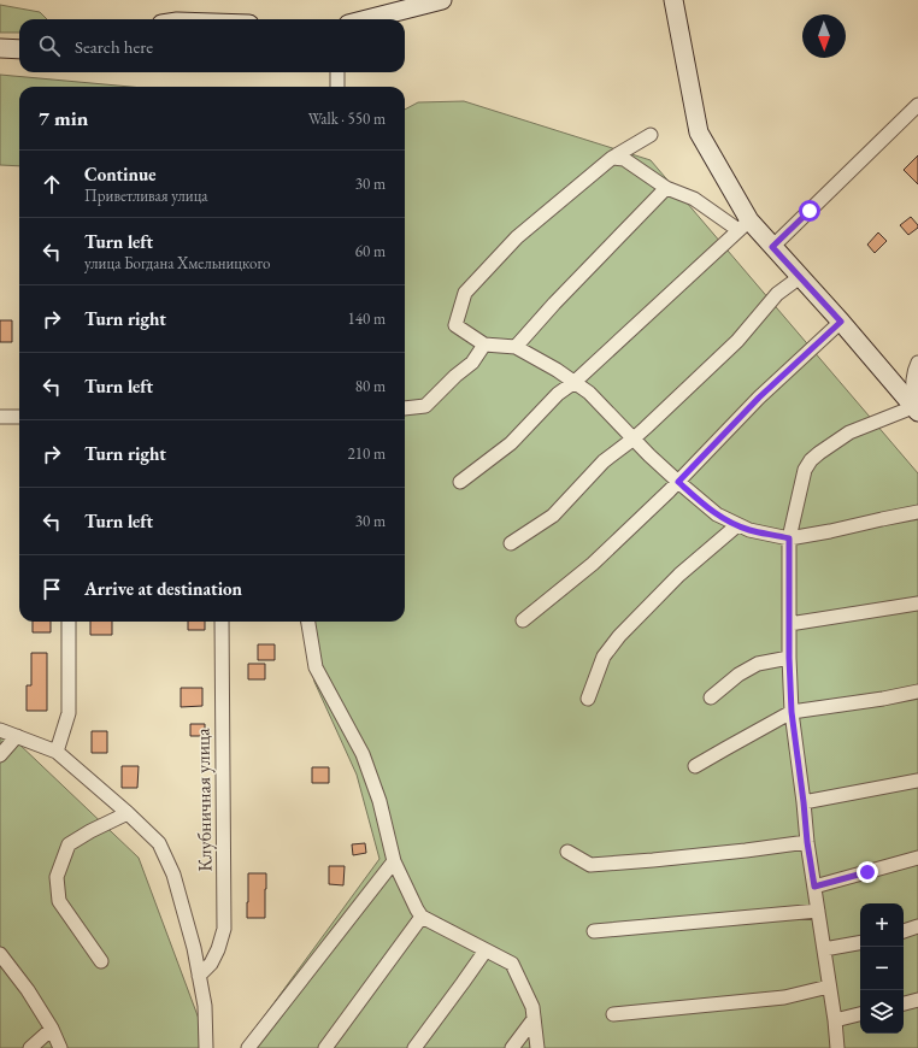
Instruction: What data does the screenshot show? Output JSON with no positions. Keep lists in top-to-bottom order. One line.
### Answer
{"streets":{"street":["Клубничная улица"]},"north":"bottom","page":{"search":"Search here","heading":["7 min","Walk · 550 m"],"list":[["Continue","Приветливая улица","30 m"],["Turn left","улица Богдана Хмельницкого","60 m"],["Turn right","140 m"],["Turn left","80 m"],["Turn right","210 m"],["Turn left","30 m"],"Arrive at destination"],"map_buttons":["+","−"]}}
